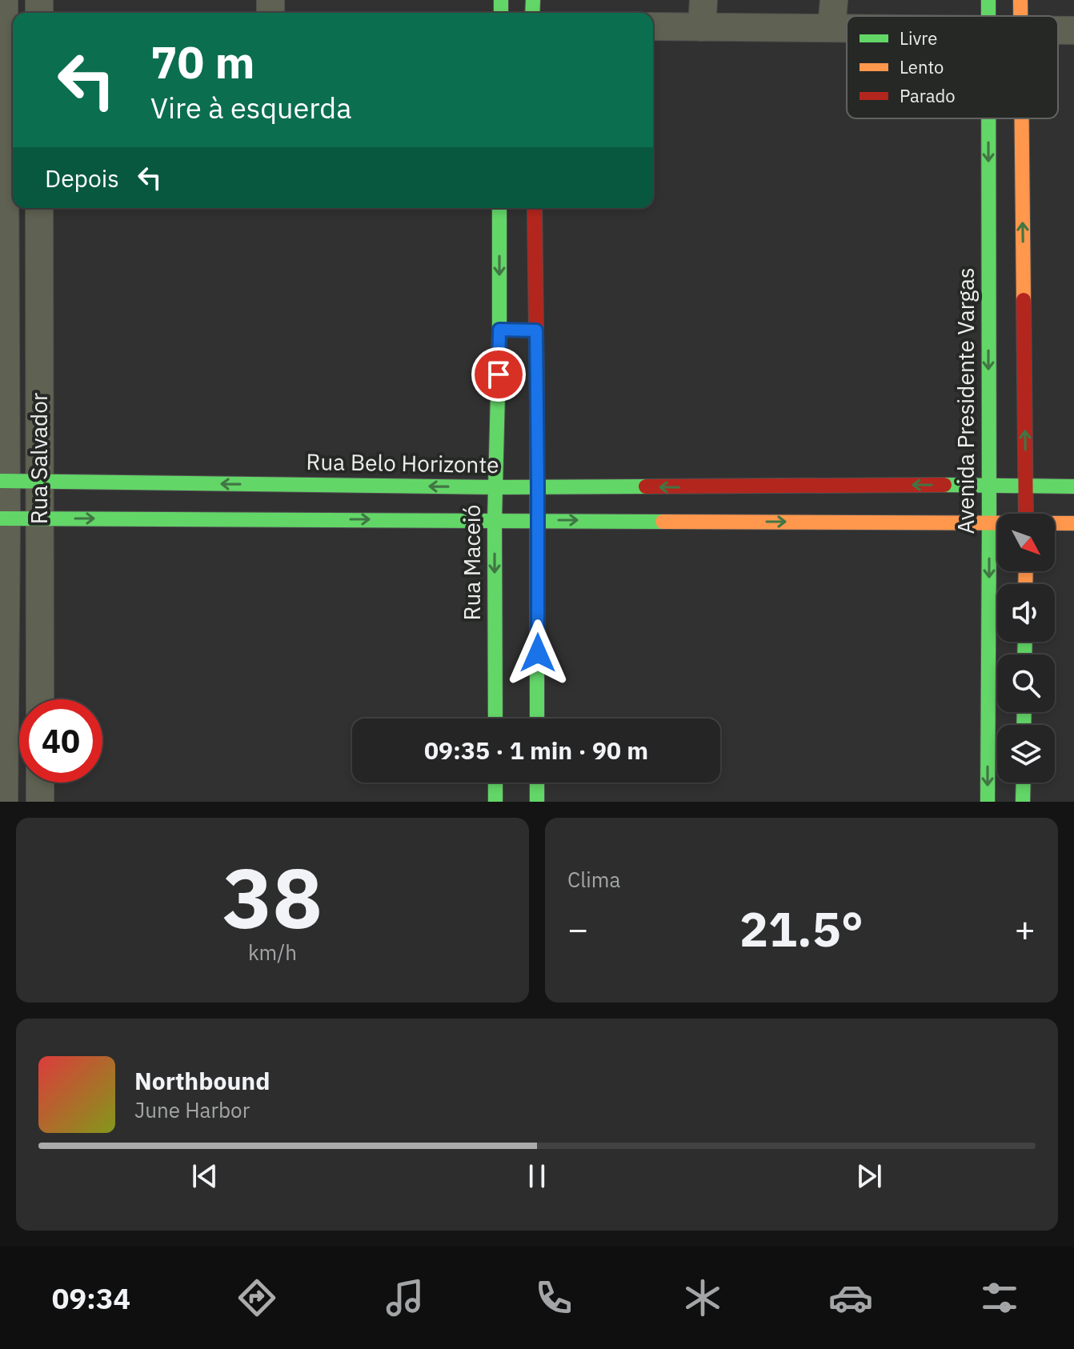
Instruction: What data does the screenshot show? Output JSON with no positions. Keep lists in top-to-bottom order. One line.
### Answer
{"streets":{"street":["Avenida Presidente Vargas","Rua Salvador","Rua Belo Horizonte","Rua Maceió"]},"crossings":[["Avenida Presidente Vargas","Rua Belo Horizonte"],["Rua Salvador","Rua Belo Horizonte"],["Rua Belo Horizonte","Rua Maceió"]],"legend":["Livre","Lento","Parado"],"north":"bottom right","page":{"turn":["70 m","Vire à esquerda"],"then":"Depois","limit":"40","trip":"09:35 · 1 min · 90 m","tile":[["38","km/h"],"Clima"],"heat":["−","21.5°","+"],"song":["Northbound","June Harbor"],"tabs":"09:34"}}
